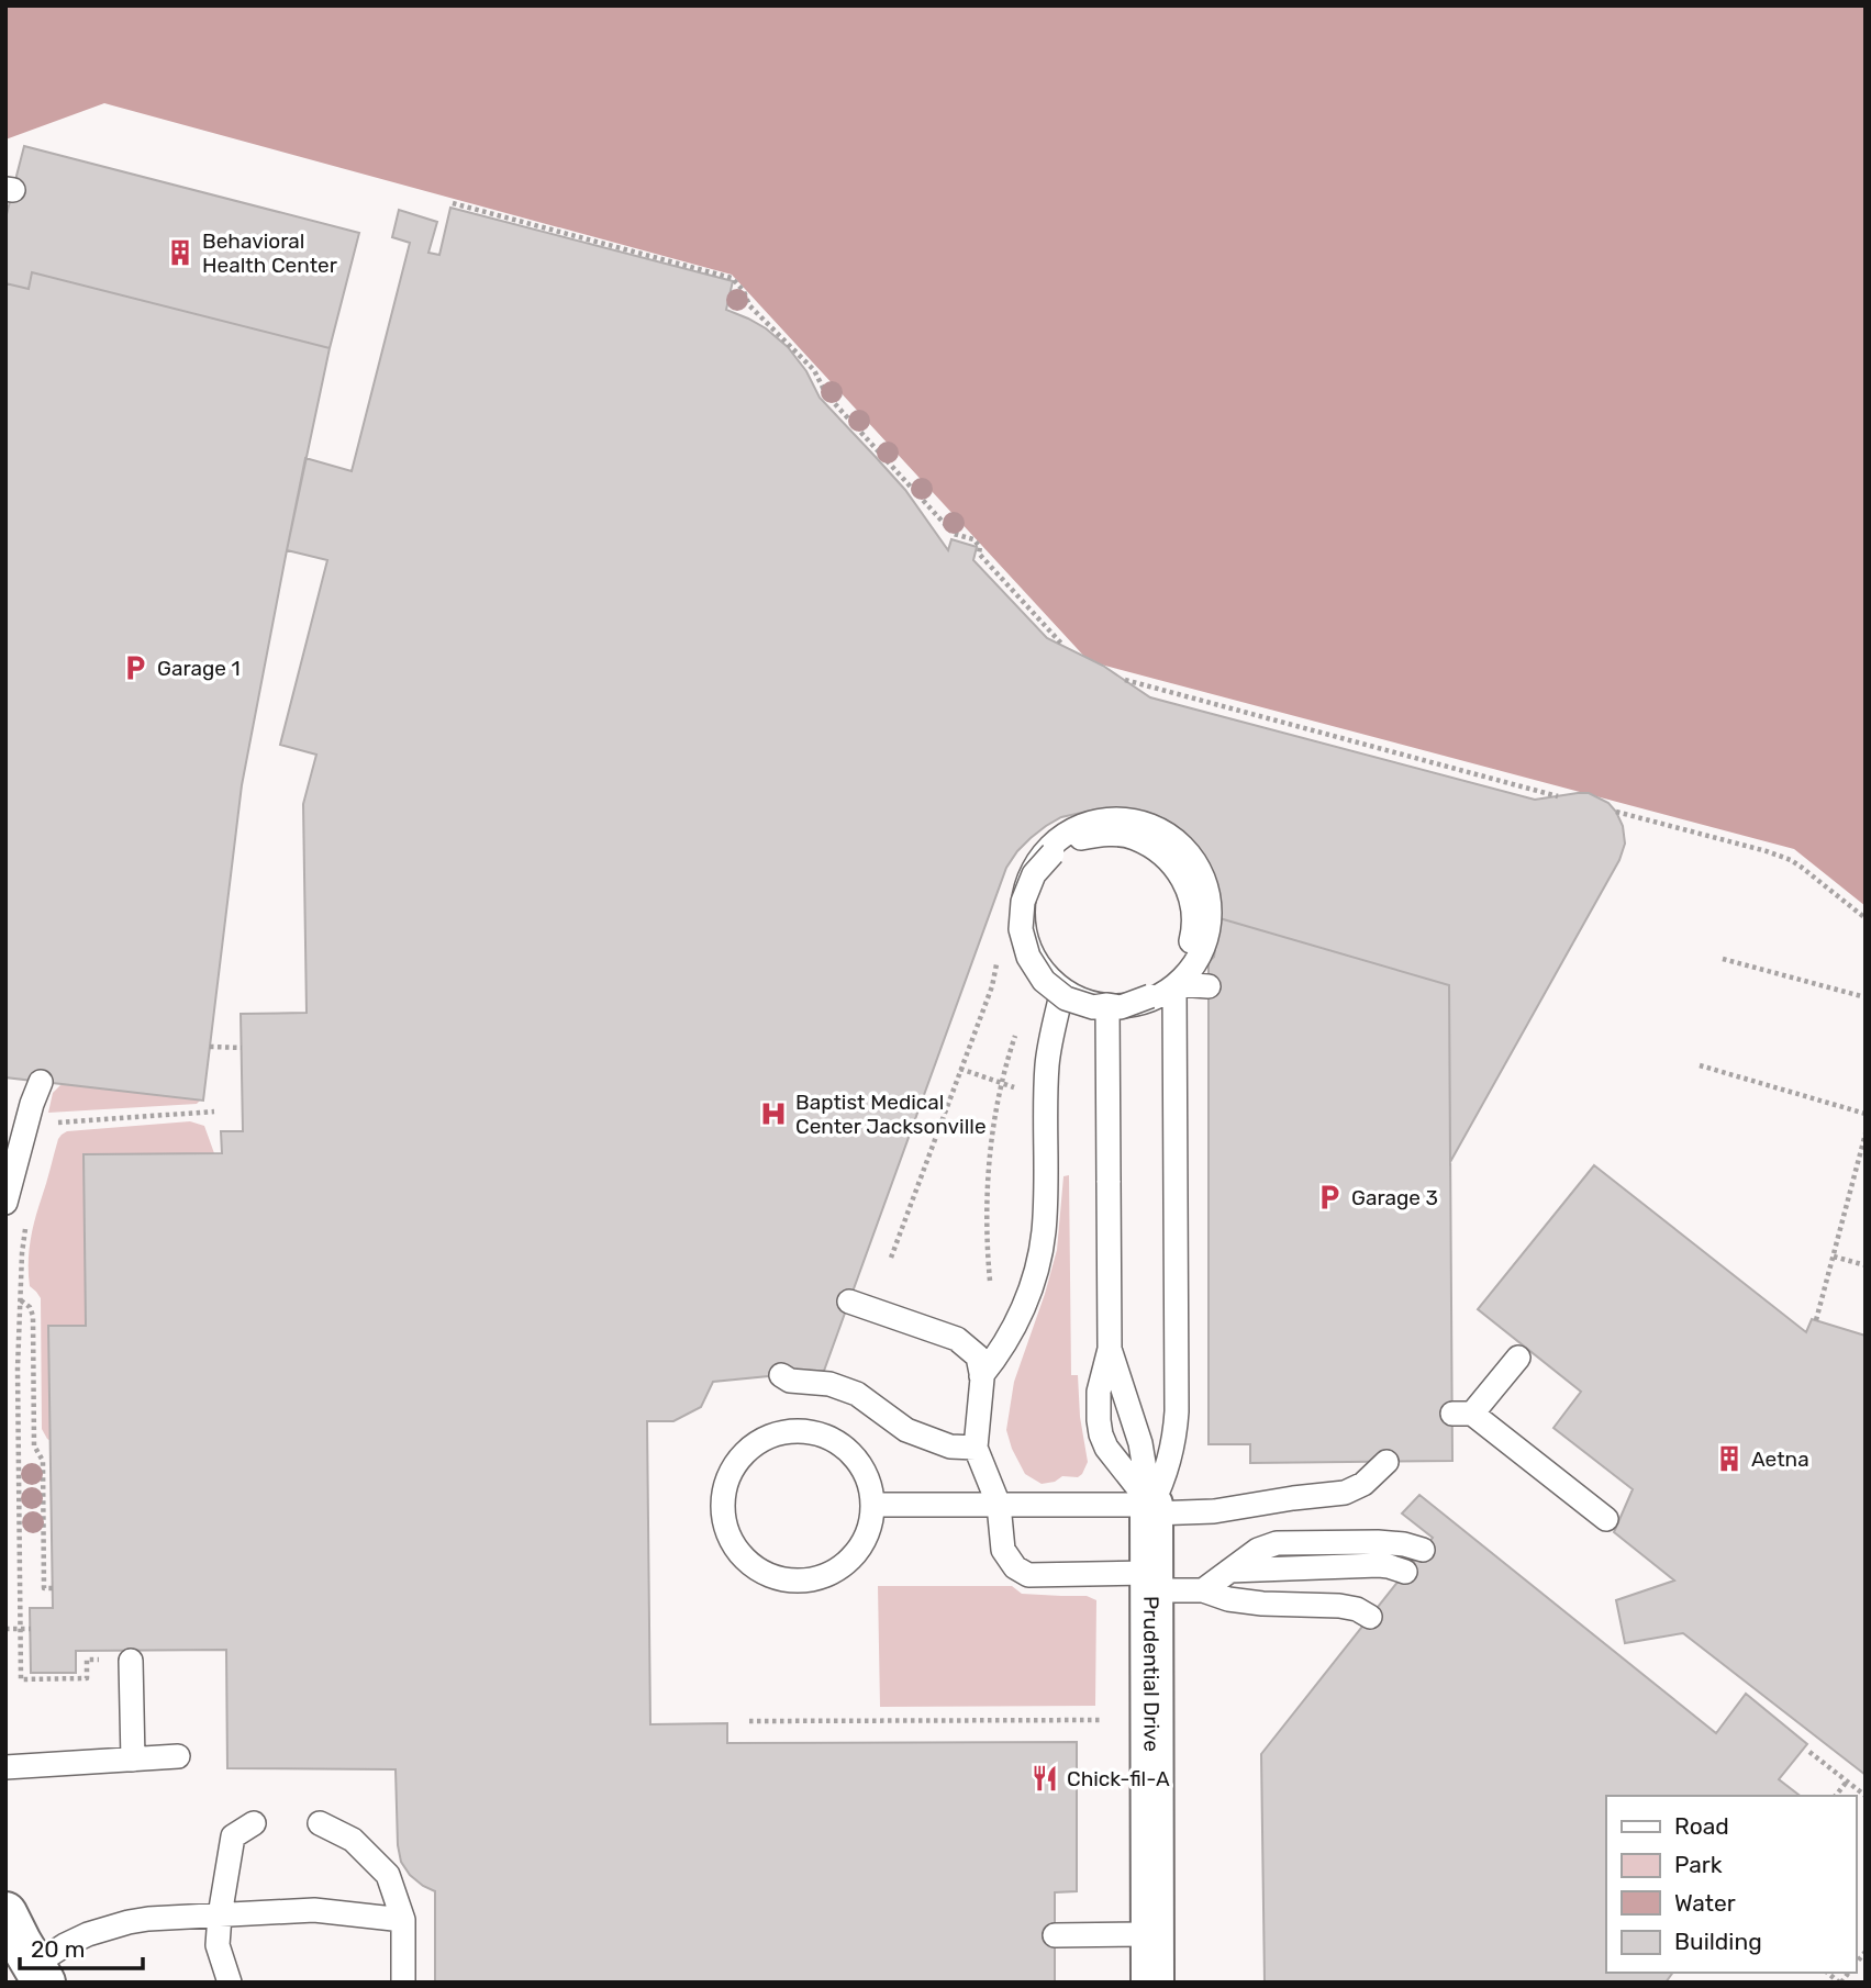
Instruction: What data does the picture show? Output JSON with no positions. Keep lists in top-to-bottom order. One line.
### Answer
{"streets":{"street":["Prudential Drive"]},"places":{"building":["Behavioral Health Center","Aetna"],"parking":["Garage 1","Garage 3"],"hospital":["Baptist Medical Center Jacksonville"],"restaurant":["Chick-fil-A"]},"legend":["Road","Park","Water","Building"],"scale_bar":"20 m"}
